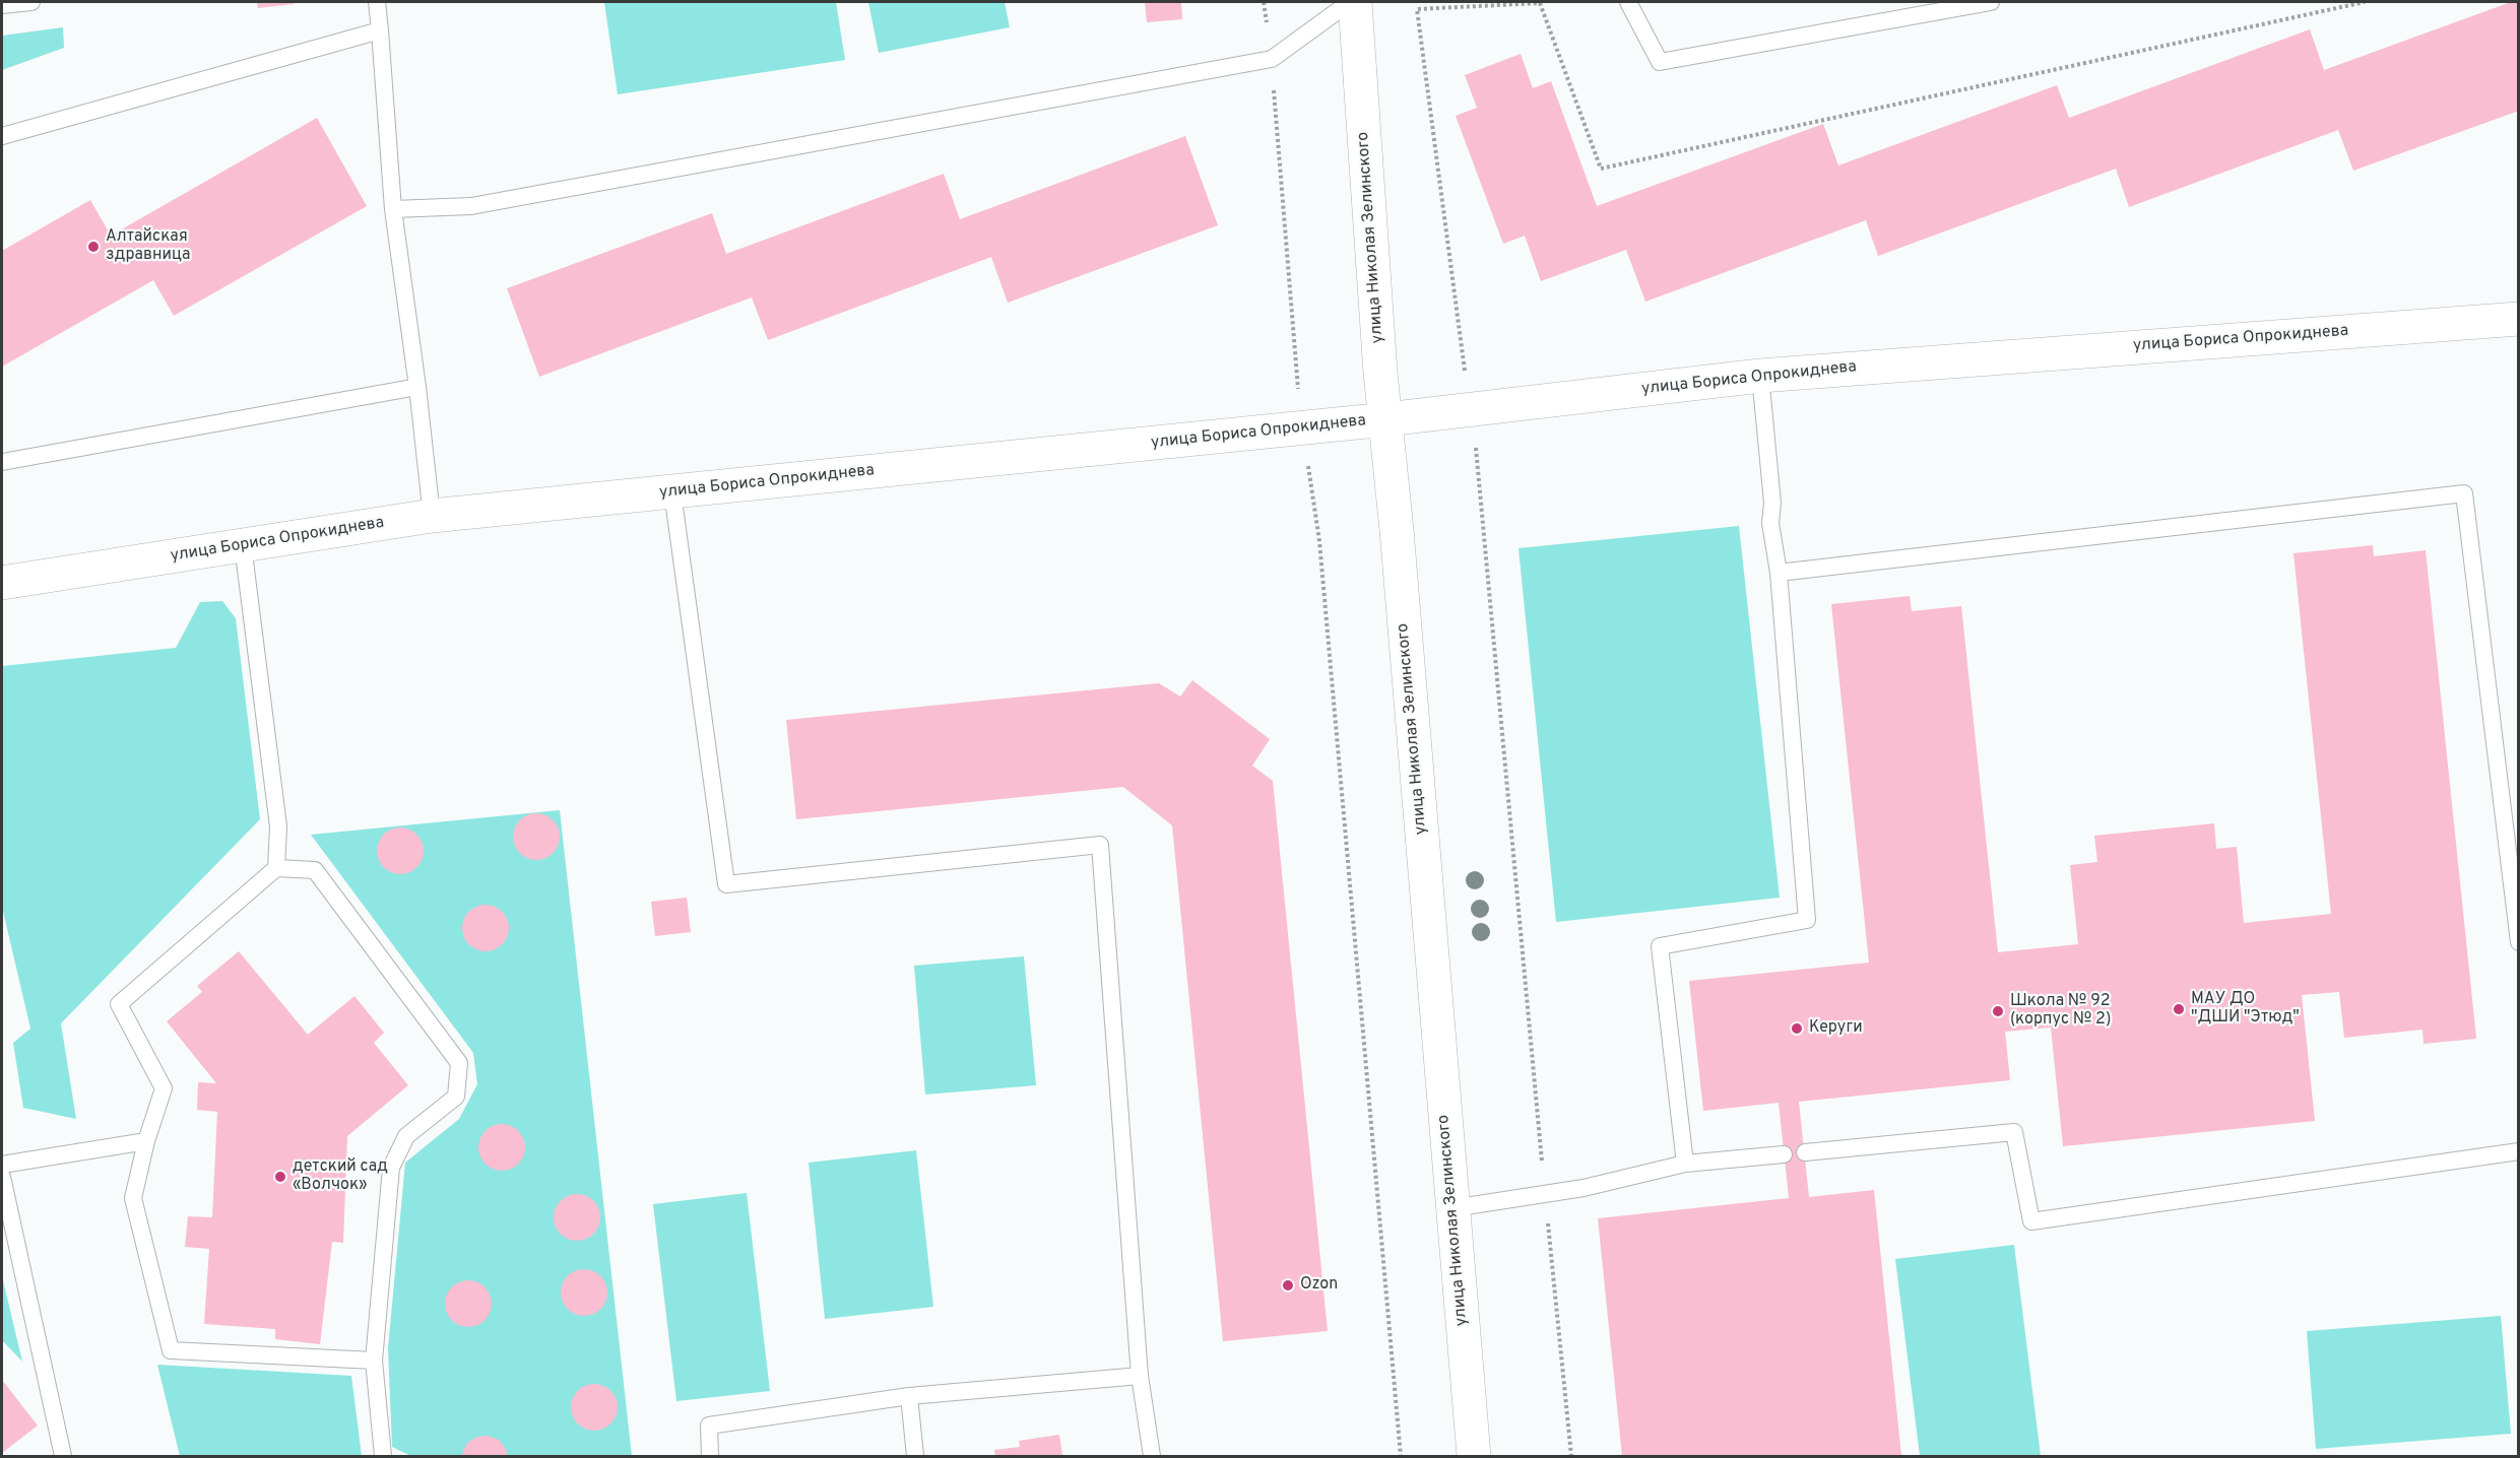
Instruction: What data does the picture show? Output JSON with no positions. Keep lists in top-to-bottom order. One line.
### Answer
{"streets":{"street":["улица Николая Зелинского","улица Бориса Опрокиднева"]},"crossings":[["улица Николая Зелинского","улица Бориса Опрокиднева"]],"places":["Алтайская здравница","МАУ ДО \"ДШИ \"Этюд\"","Школа № 92 (корпус № 2)","Керуги","детский сад «Волчок»","Ozon"]}
